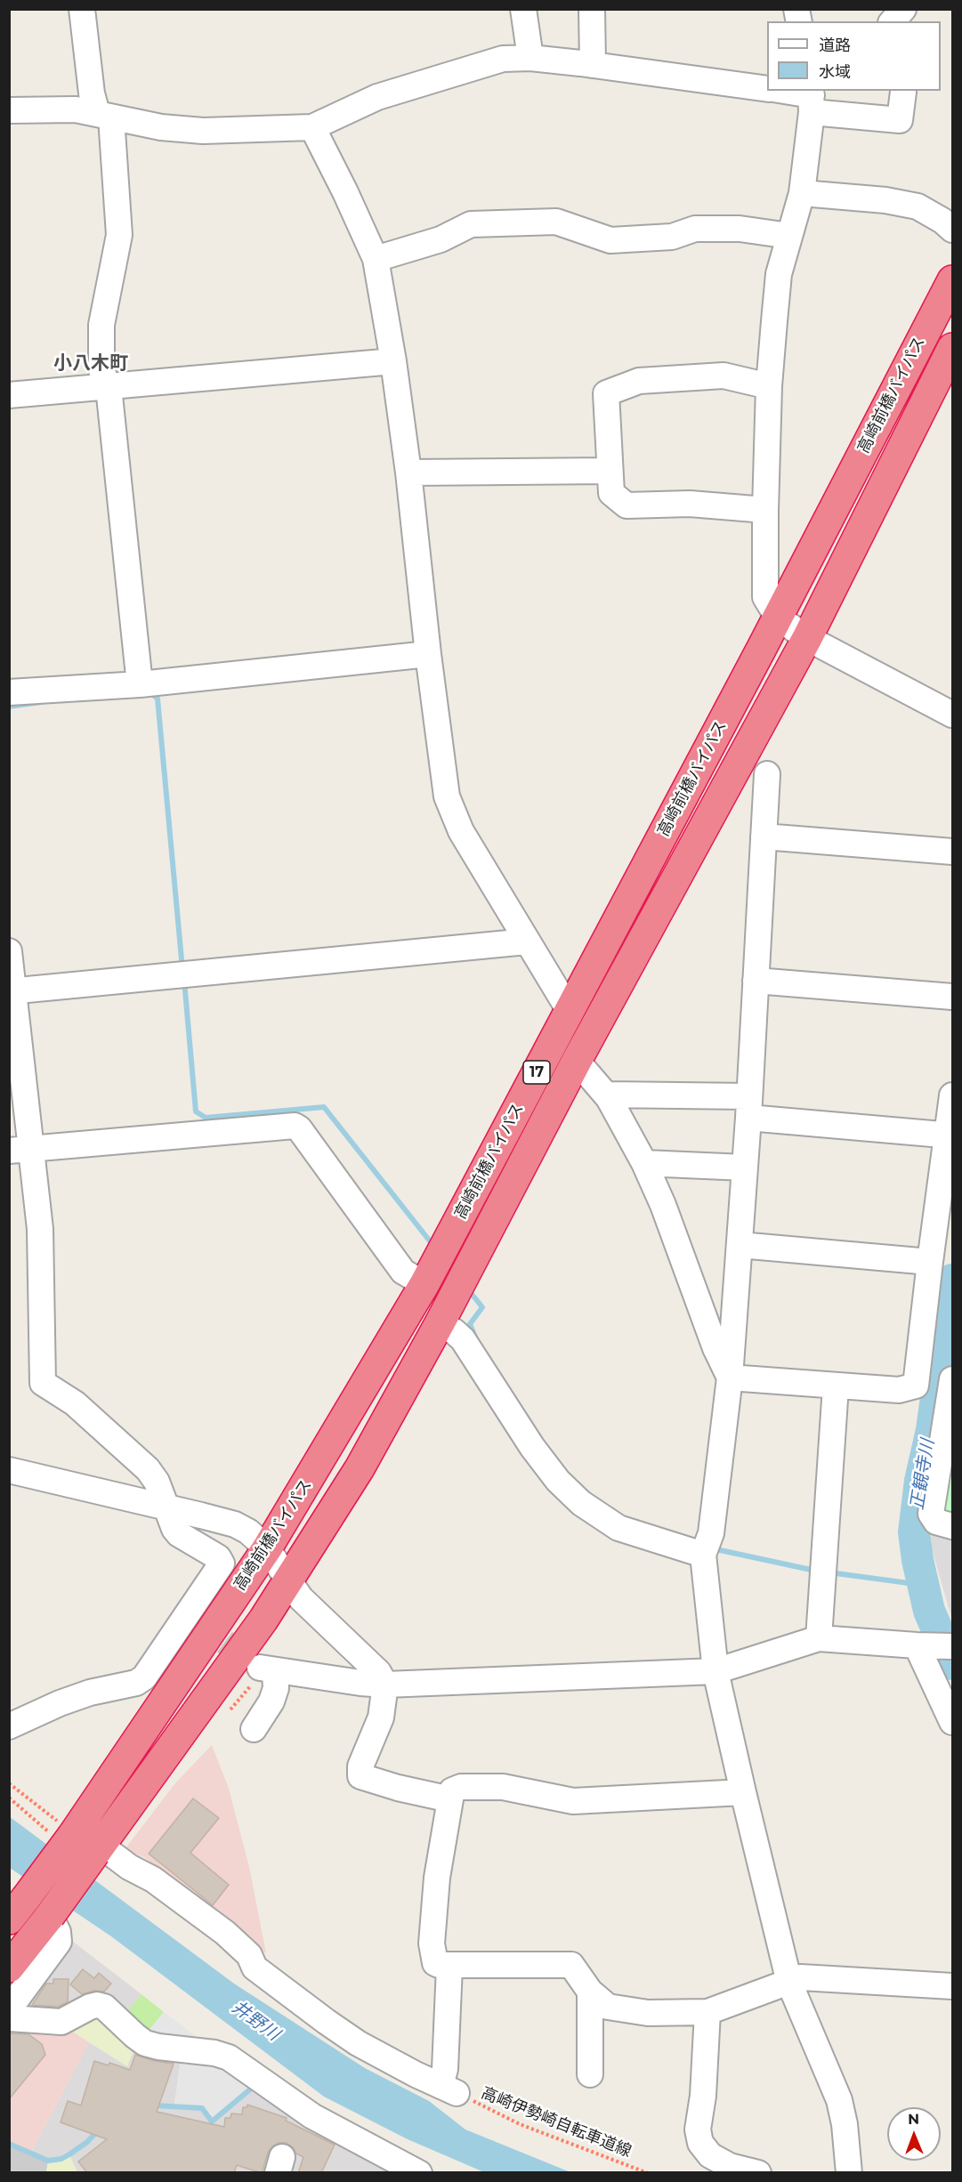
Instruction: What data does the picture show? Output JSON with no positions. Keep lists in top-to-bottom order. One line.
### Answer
{"streets":{"highway":["高崎前橋バイパス","17"],"path":["高崎伊勢崎自転車道線"]},"districts":["小八木町"],"water":["正観寺川","井野川"],"legend":["道路","水域"],"north":"top"}
